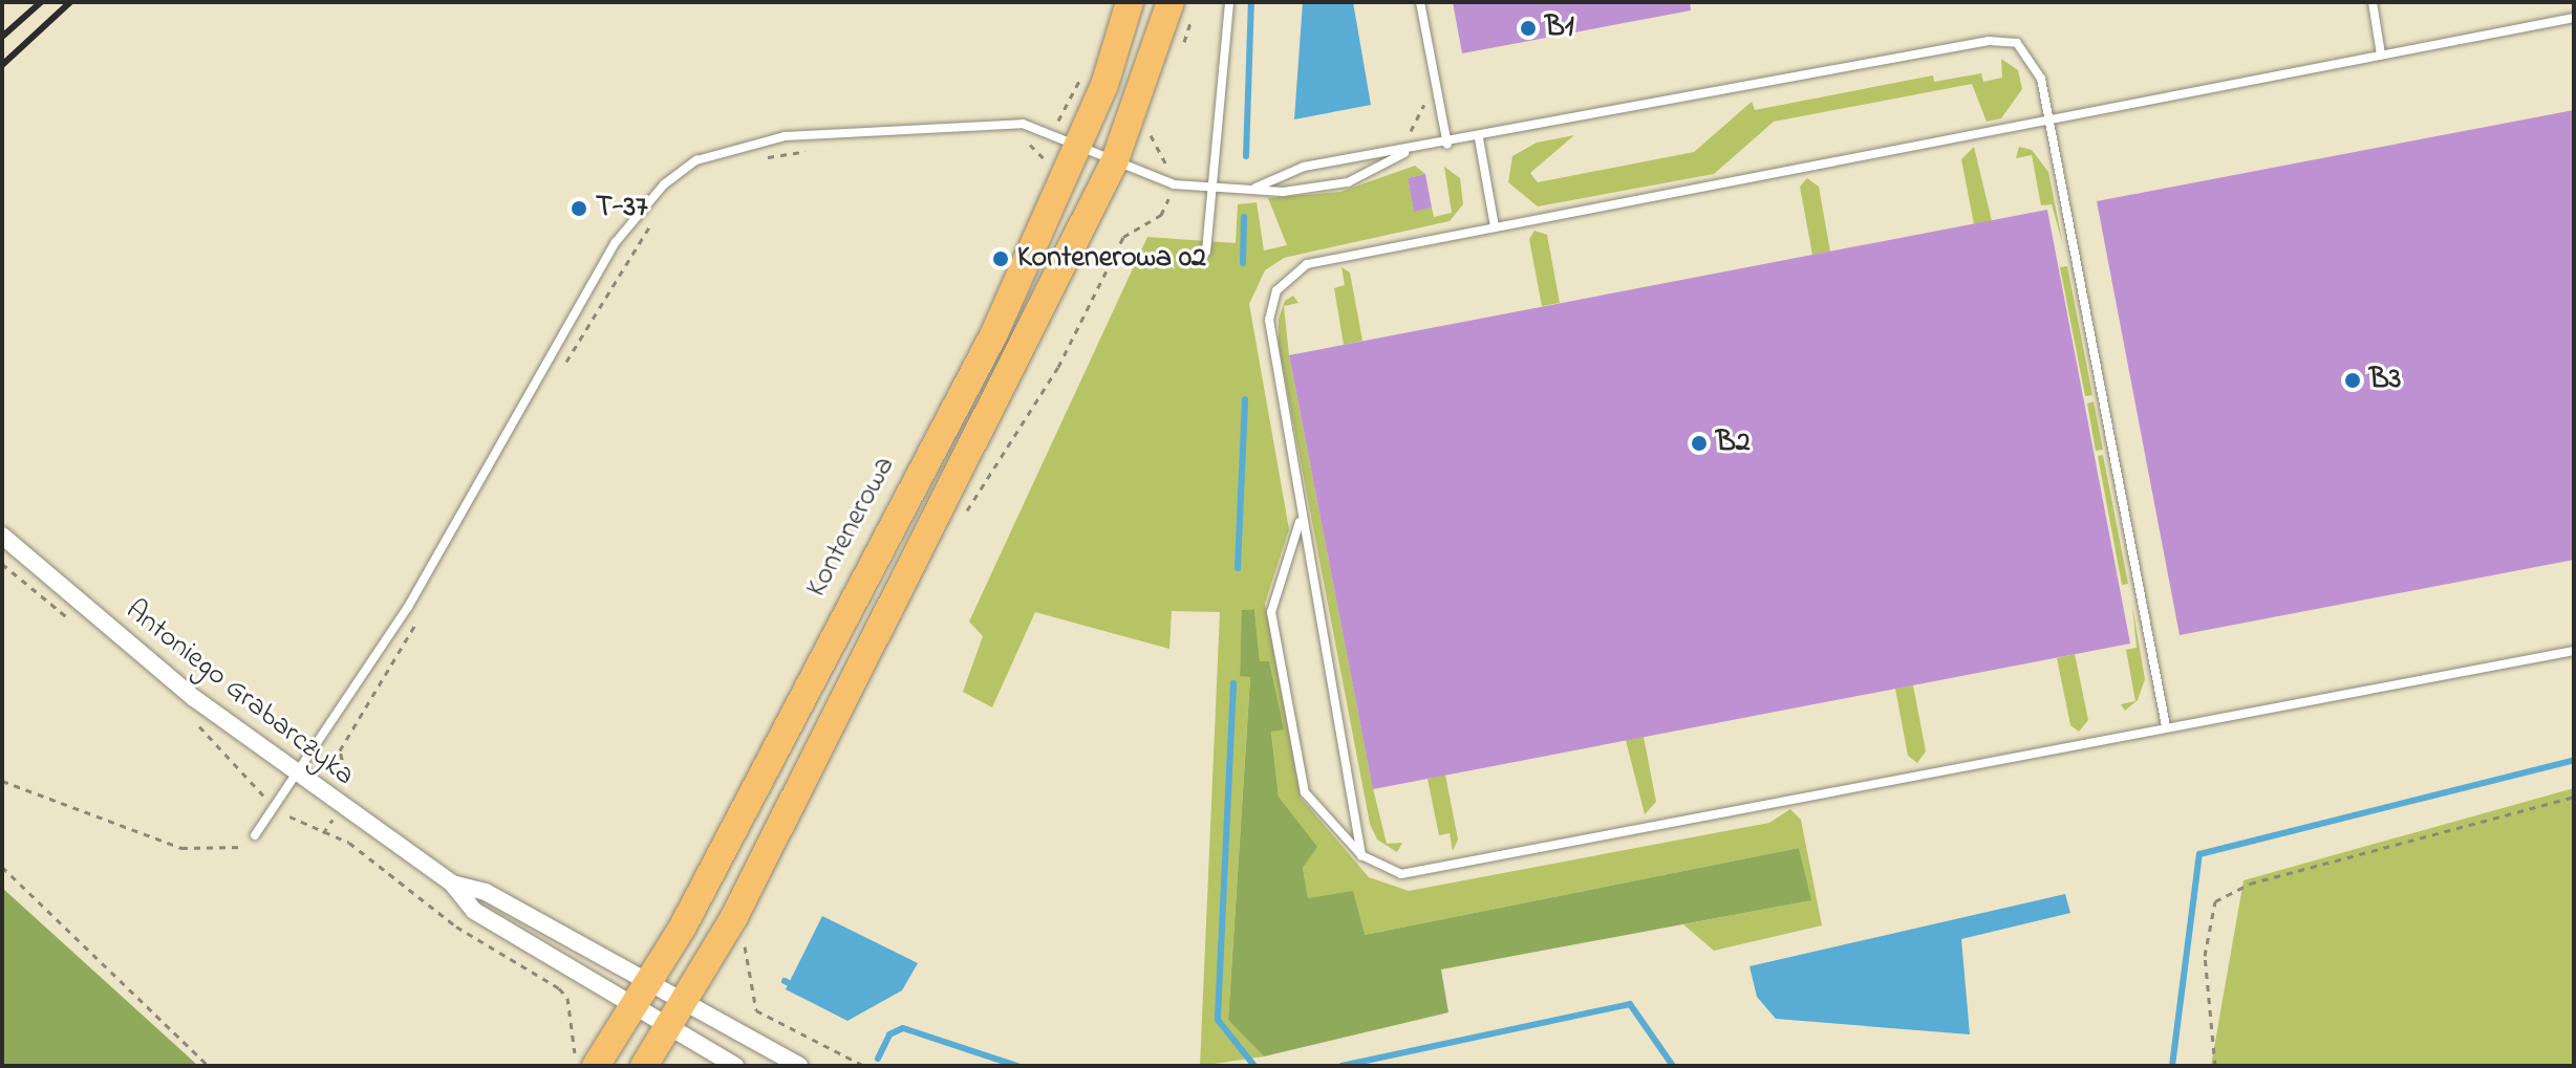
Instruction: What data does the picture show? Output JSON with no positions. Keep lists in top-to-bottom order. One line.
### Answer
{"streets":{"main road":["Kontenerowa"],"street":["Antoniego Grabarczyka"]},"crossings":[["Kontenerowa","Antoniego Grabarczyka"]],"places":["B1","T-37","Kontenerowa 02","B3","B2"]}
